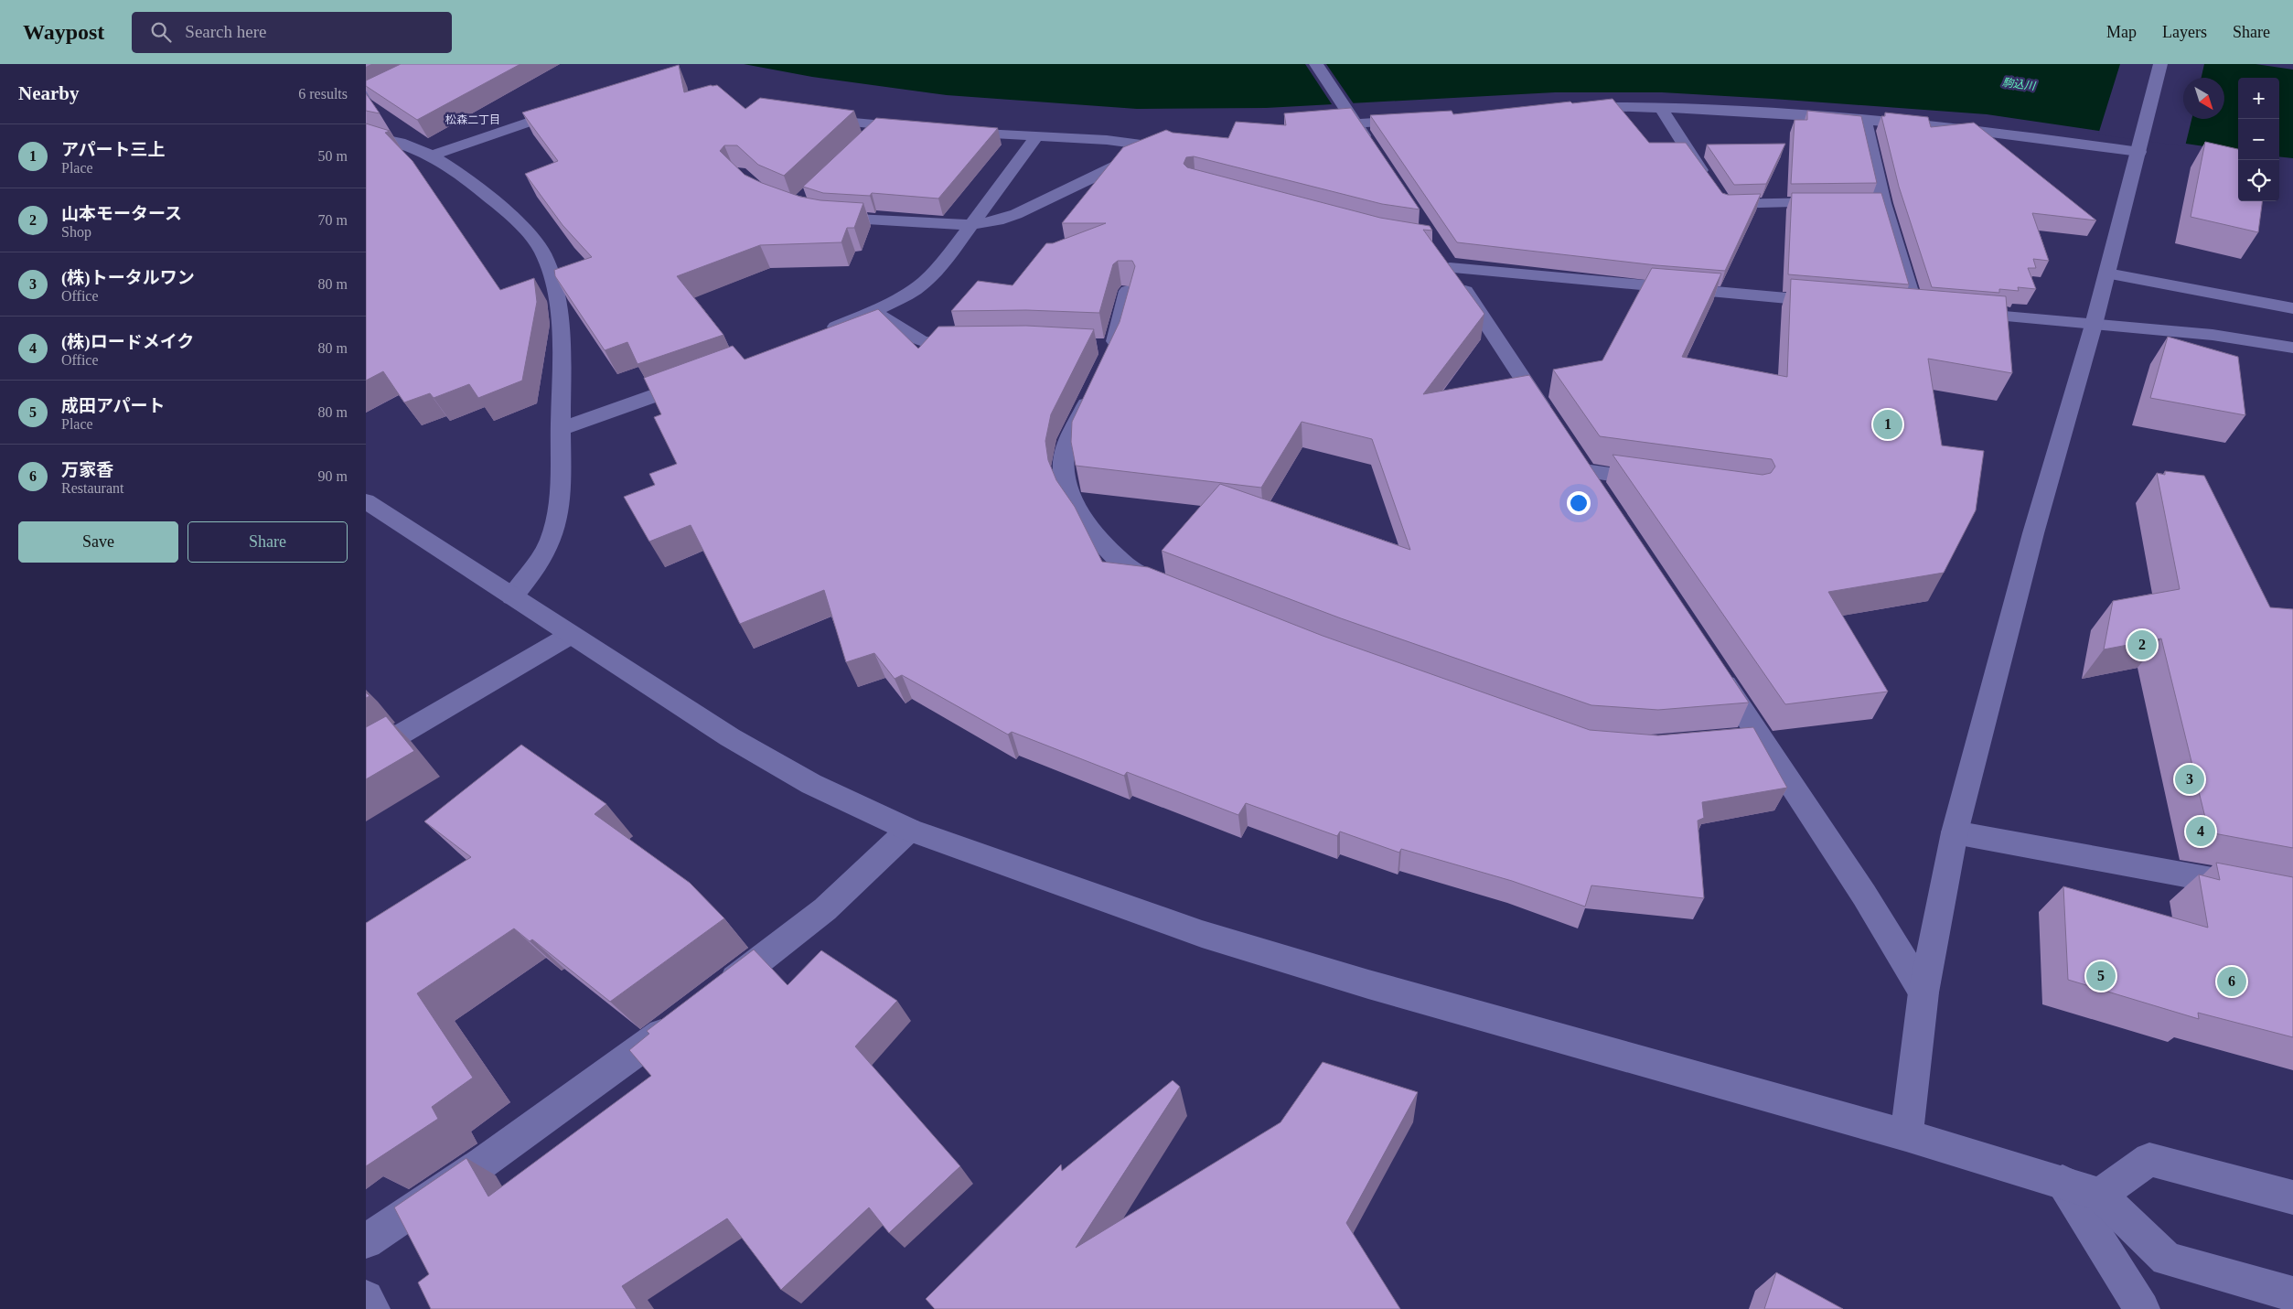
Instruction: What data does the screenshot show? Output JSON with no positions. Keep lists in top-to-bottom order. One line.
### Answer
{"districts":["松森二丁目"],"water":["駒込川"],"north":"bottom right","page":{"header":"Waypost","search":"Search here","nav":["Map","Layers","Share"],"heading":["Nearby","6 results"],"map_buttons":["+","−"],"list":[{"mark":"1","name":"アパート三上","note":"Place","value":"50 m"},{"mark":"2","name":"山本モータース","note":"Shop","value":"70 m"},{"mark":"3","name":"(株)トータルワン","note":"Office","value":"80 m"},{"mark":"4","name":"(株)ロードメイク","note":"Office","value":"80 m"},{"mark":"5","name":"成田アパート","note":"Place","value":"80 m"},{"mark":"6","name":"万家香","note":"Restaurant","value":"90 m"}],"pins":["1","2","3","4","5","6"],"buttons":["Save","Share"]}}
